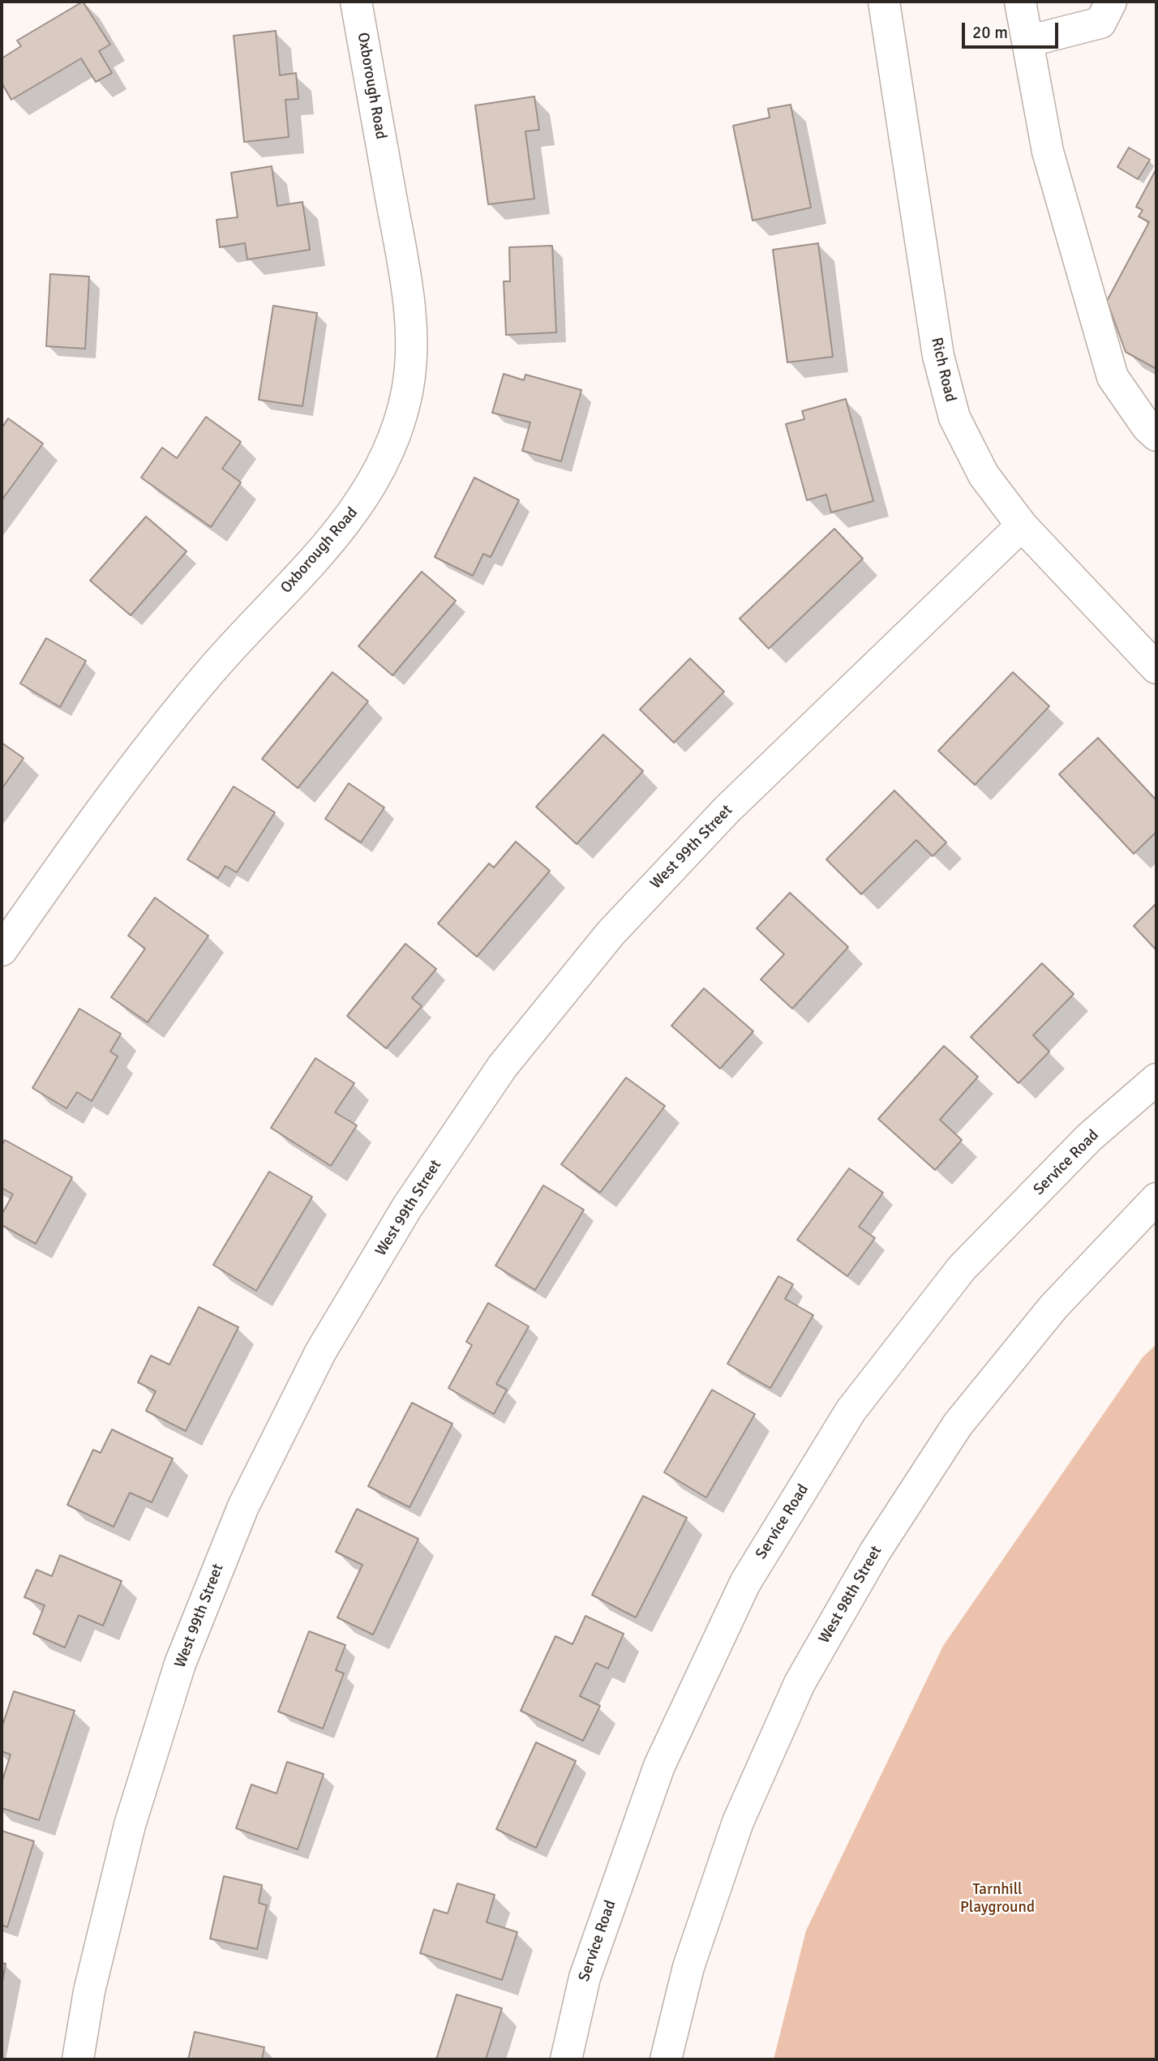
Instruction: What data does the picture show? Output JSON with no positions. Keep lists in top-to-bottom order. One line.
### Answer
{"streets":{"street":["Oxborough Road","Rich Road","West 99th Street","Service Road","West 98th Street"]},"crossings":[["Rich Road","West 99th Street"]],"parks":["Tarnhill Playground"],"scale_bar":"20 m"}
